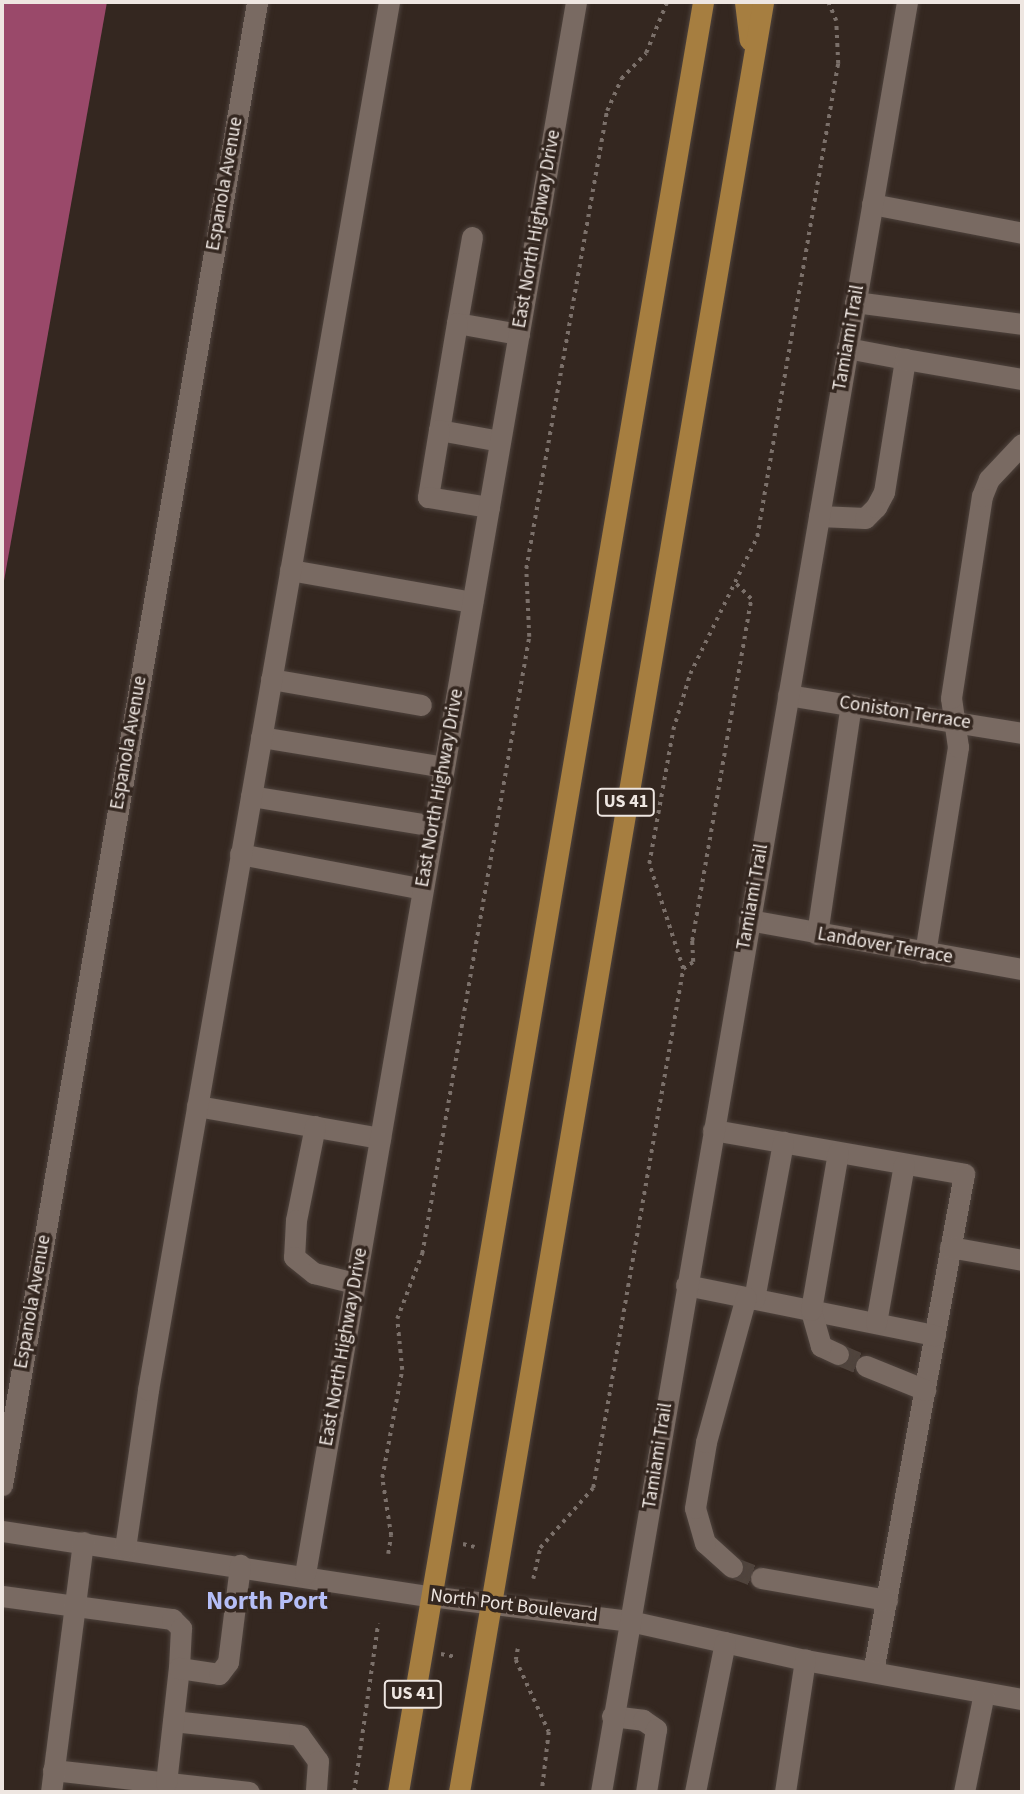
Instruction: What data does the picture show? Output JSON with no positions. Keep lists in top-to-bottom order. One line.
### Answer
{"streets":{"main road":["US 41"],"street":["Espanola Avenue","East North Highway Drive","Tamiami Trail","Coniston Terrace","Landover Terrace","North Port Boulevard"]},"crossings":[["East North Highway Drive","North Port Boulevard"],["Tamiami Trail","Coniston Terrace"],["Tamiami Trail","Landover Terrace"],["Tamiami Trail","North Port Boulevard"],["US 41","North Port Boulevard"]],"districts":["North Port"]}
